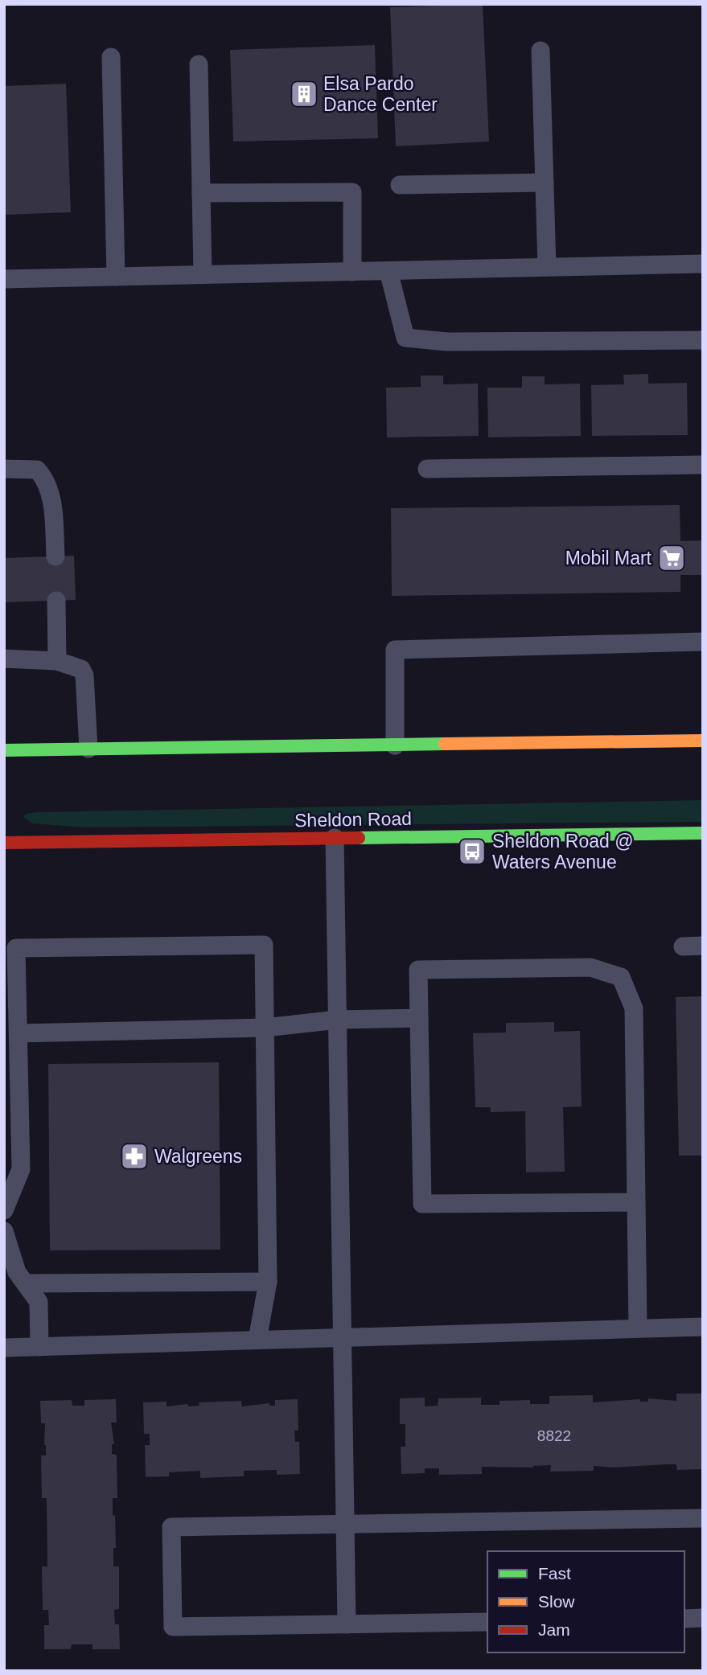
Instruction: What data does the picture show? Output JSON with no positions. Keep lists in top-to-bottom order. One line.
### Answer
{"streets":{"main road":["Sheldon Road"]},"places":{"building":["Elsa Pardo Dance Center"],"supermarket":["Mobil Mart"],"bus stop":["Sheldon Road @ Waters Avenue"],"pharmacy":["Walgreens"]},"house_numbers":["8822"],"legend":["Fast","Slow","Jam"]}
